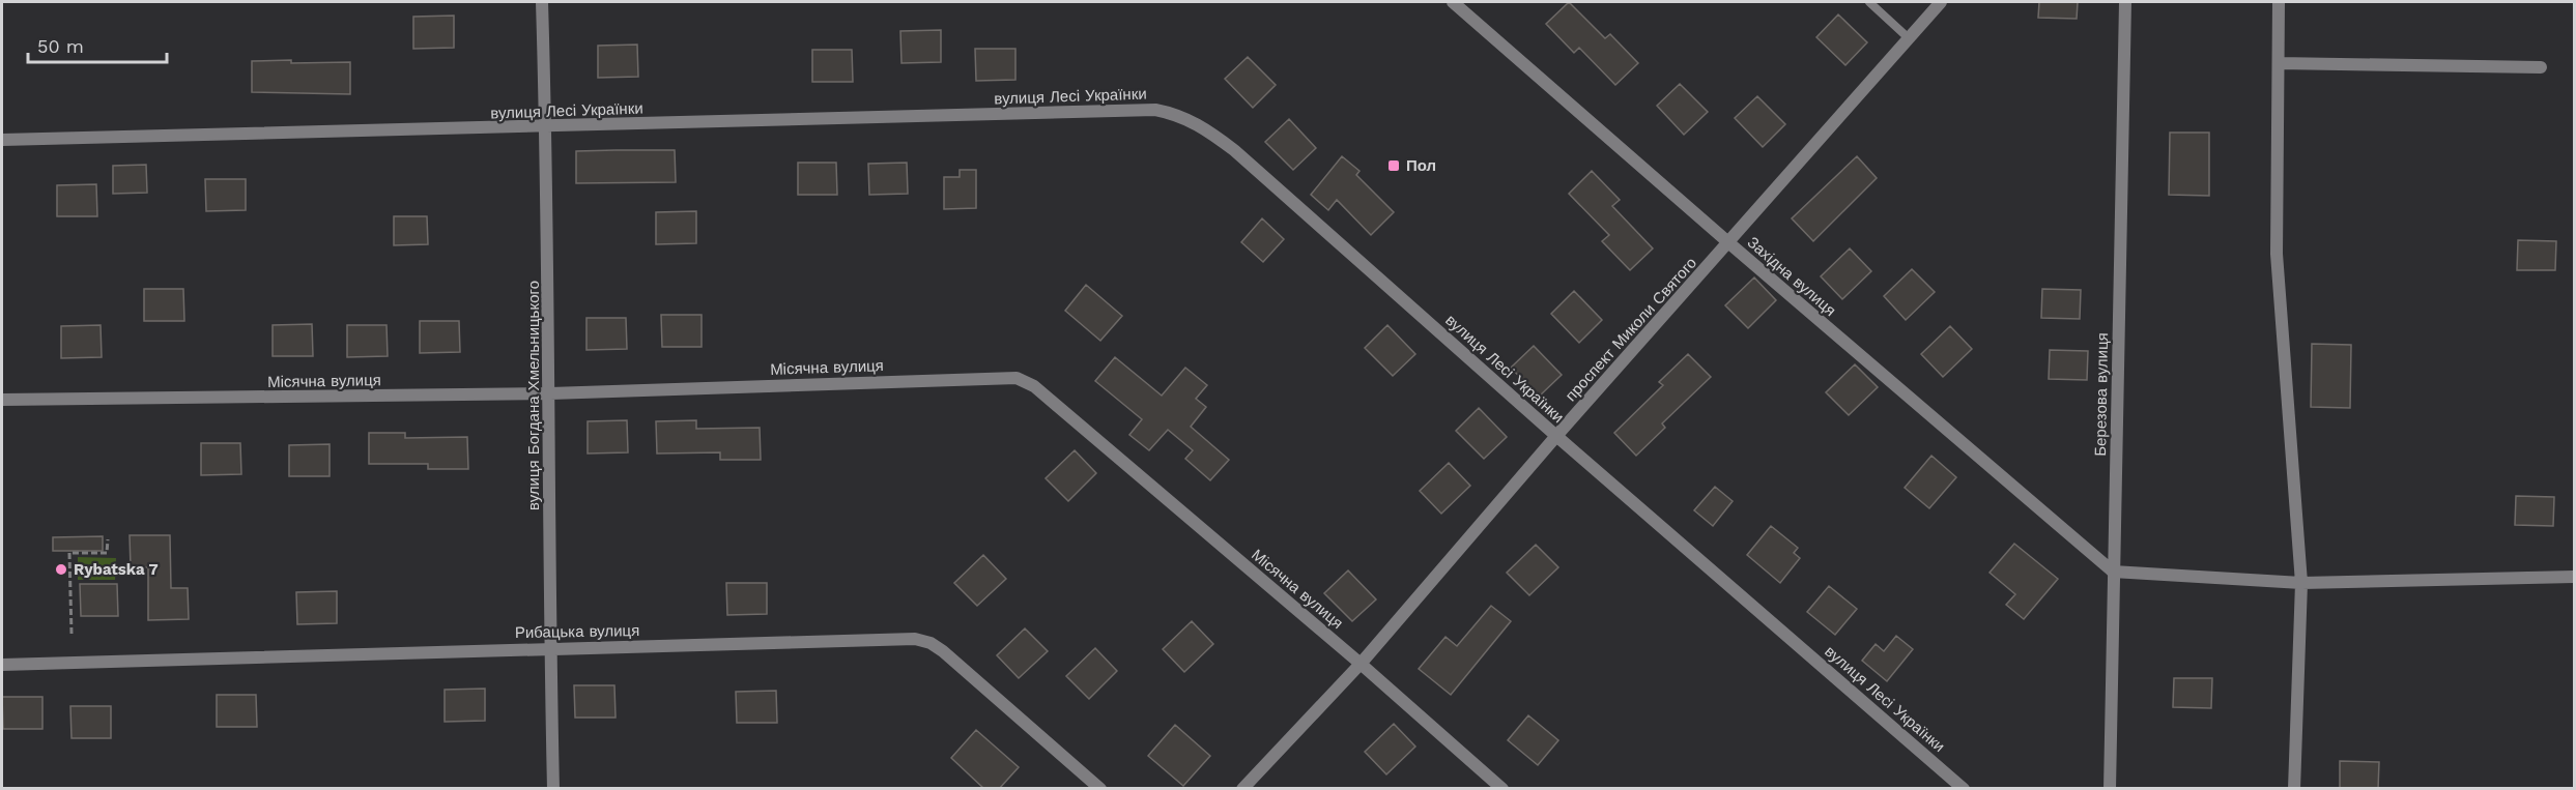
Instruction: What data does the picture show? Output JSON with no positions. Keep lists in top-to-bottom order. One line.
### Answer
{"streets":{"street":["вулиця Лесі Українки","Західна вулиця","проспект Миколи Святого","Місячна вулиця","Березова вулиця","вулиця Богдана Хмельницького","Рибацька вулиця"]},"crossings":[["вулиця Лесі Українки","проспект Миколи Святого"],["вулиця Лесі Українки","вулиця Богдана Хмельницького"],["Західна вулиця","проспект Миколи Святого"],["Західна вулиця","Березова вулиця"],["проспект Миколи Святого","Місячна вулиця"],["Місячна вулиця","вулиця Богдана Хмельницького"],["вулиця Богдана Хмельницького","Рибацька вулиця"]],"places":{"transit":["Пол"],"other":["Rybatska 7"]},"scale_bar":"50 m"}
